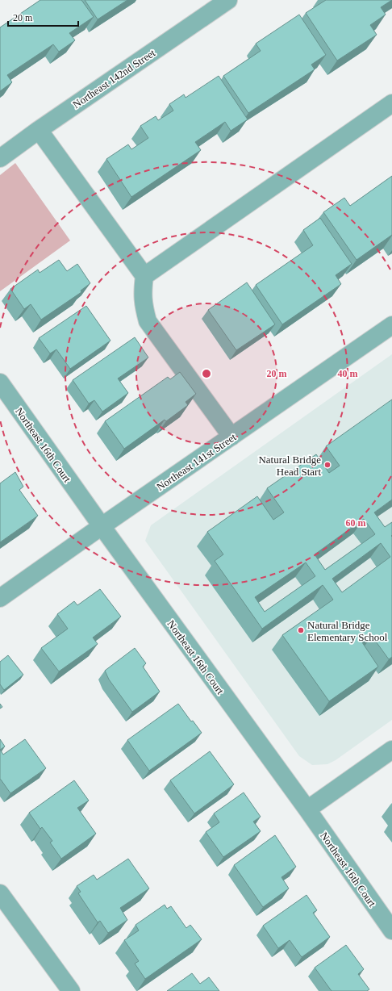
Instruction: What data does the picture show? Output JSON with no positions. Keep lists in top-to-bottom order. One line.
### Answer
{"streets":{"street":["Northeast 142nd Street","Northeast 16th Court","Northeast 141st Street"]},"crossings":[["Northeast 16th Court","Northeast 141st Street"]],"places":["Natural Bridge Head Start","Natural Bridge Elementary School"],"scale_bar":"20 m","rings":["20 m","40 m","60 m"]}
